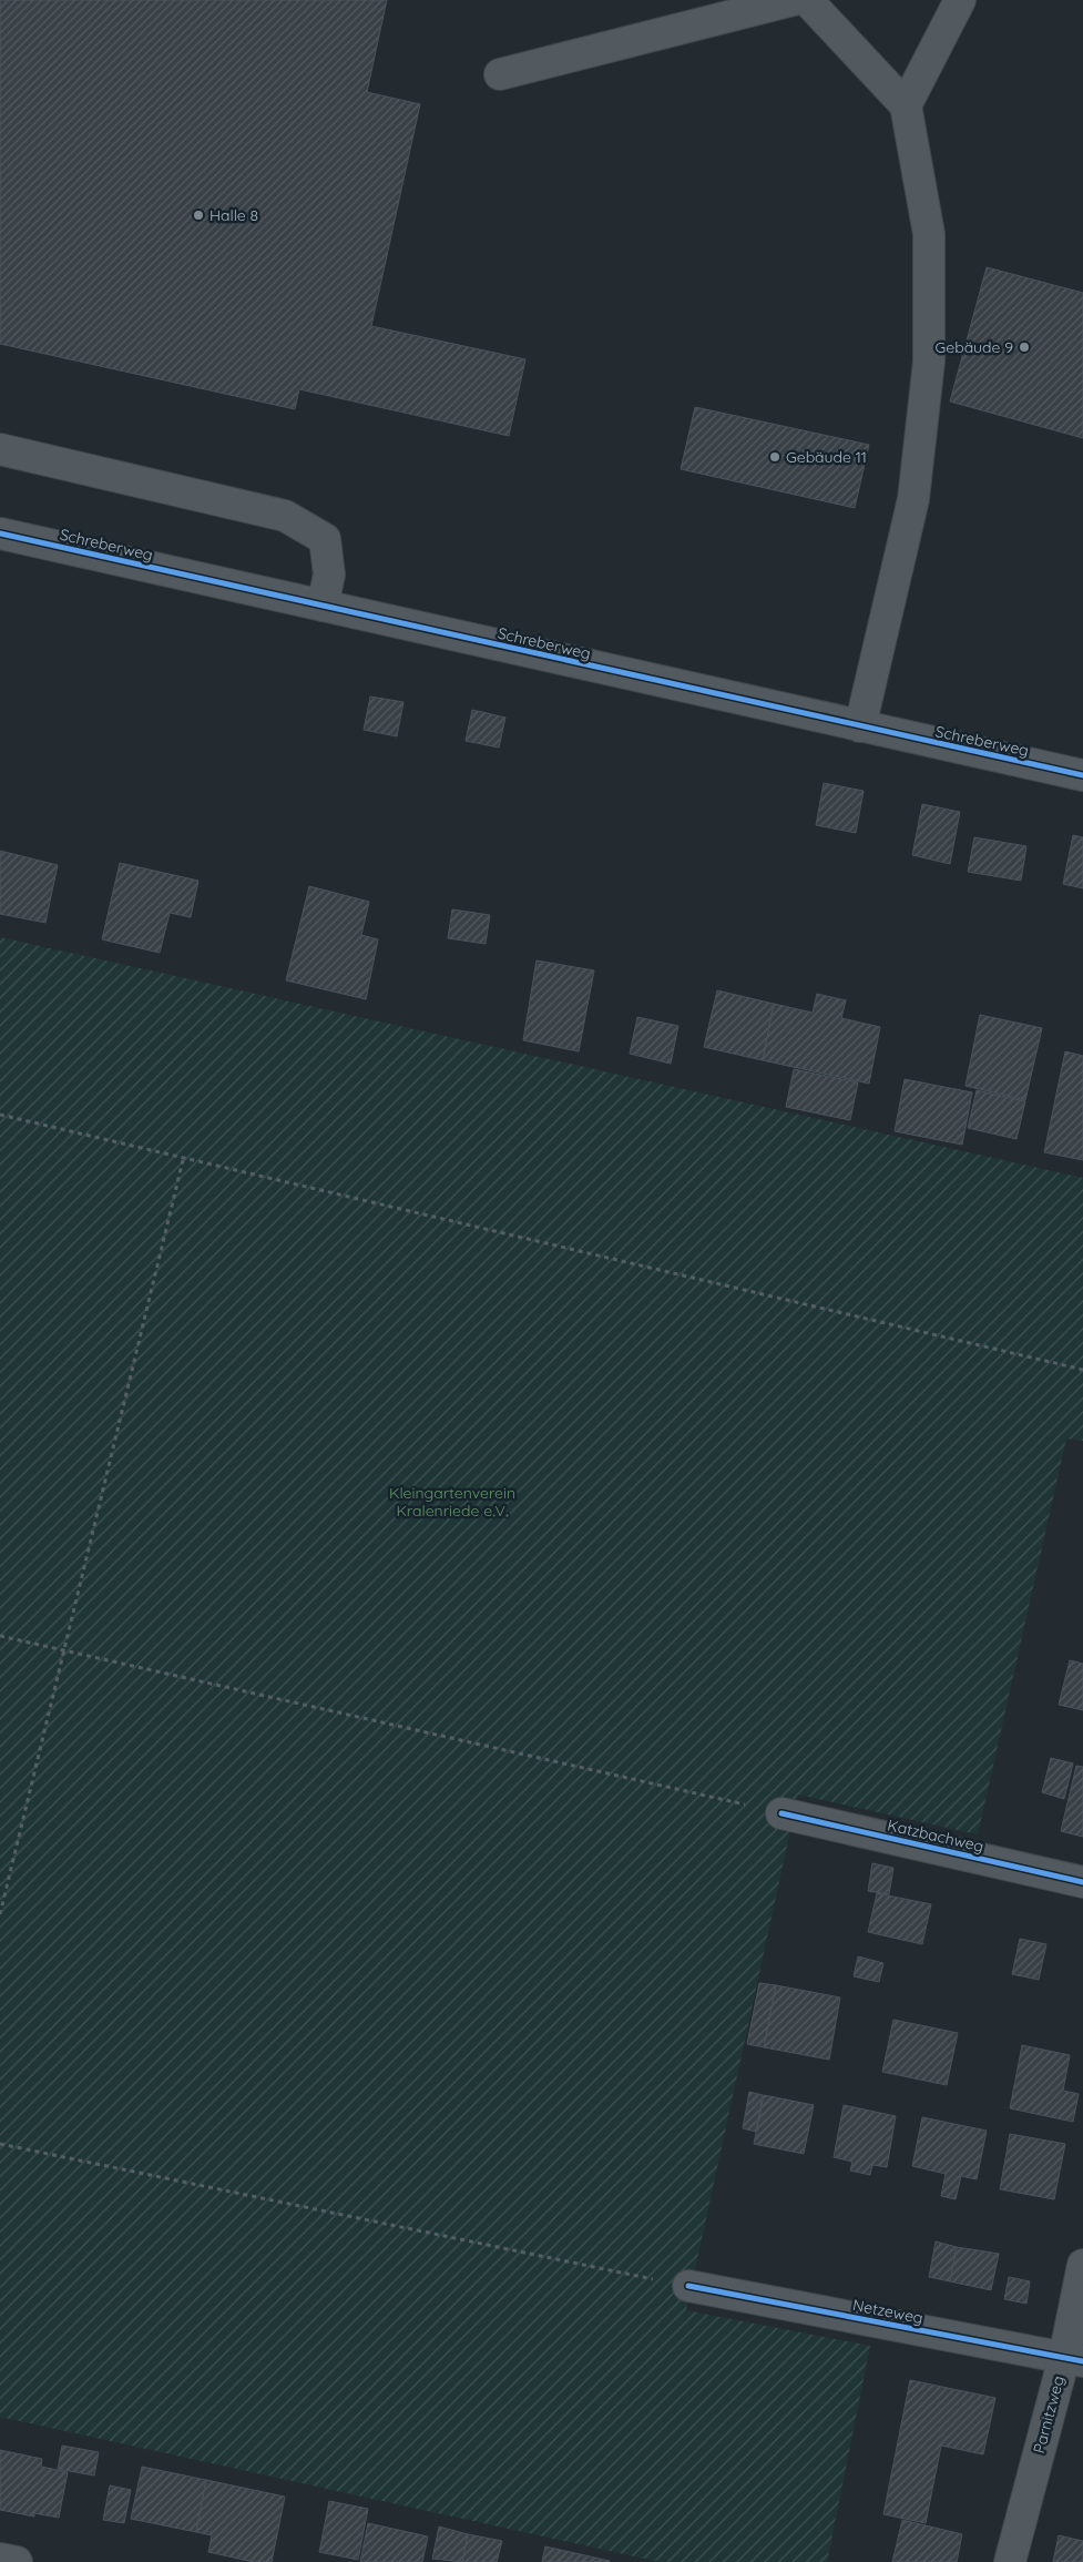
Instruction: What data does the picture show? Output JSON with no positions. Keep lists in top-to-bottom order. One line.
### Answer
{"streets":{"street":["Schreberweg","Katzbachweg","Netzeweg","Parnitzweg"]},"crossings":[["Netzeweg","Parnitzweg"]],"parks":["Kleingartenverein Kralenriede e.V."],"places":["Halle 8","Gebäude 9","Gebäude 11"]}
